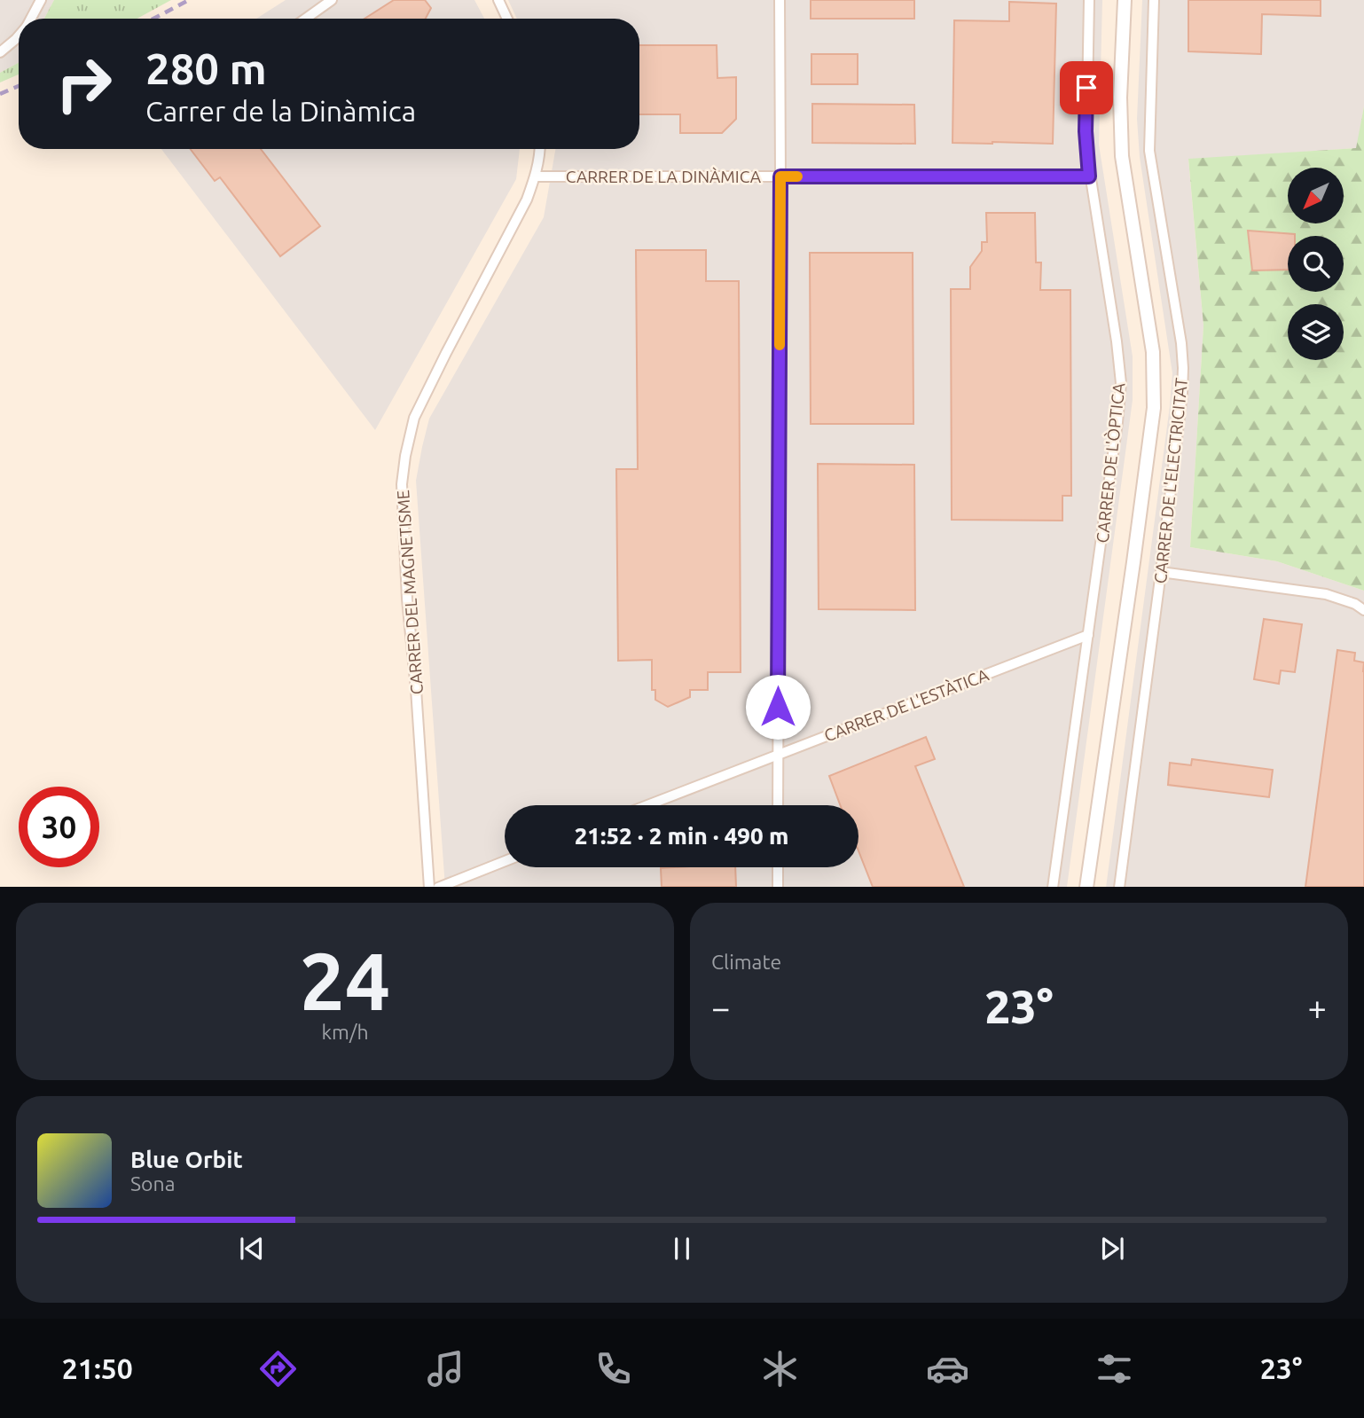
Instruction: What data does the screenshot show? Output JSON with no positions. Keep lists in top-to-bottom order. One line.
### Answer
{"streets":{"street":["CARRER DE LA DINÀMICA","CARRER DE L'ÒPTICA","CARRER DE L'ELECTRICITAT","CARRER DEL MAGNETISME","CARRER DE L'ESTÀTICA"]},"crossings":[["CARRER DE LA DINÀMICA","CARRER DE L'ÒPTICA"],["CARRER DE LA DINÀMICA","CARRER DEL MAGNETISME"],["CARRER DE L'ÒPTICA","CARRER DE L'ESTÀTICA"]],"north":"bottom left","page":{"turn":["280 m","Carrer de la Dinàmica"],"limit":"30","trip":"21:52 · 2 min · 490 m","tile":[["24","km/h"],"Climate"],"heat":["−","23°","+"],"song":["Blue Orbit","Sona"],"tabs":["21:50","23°"]}}
